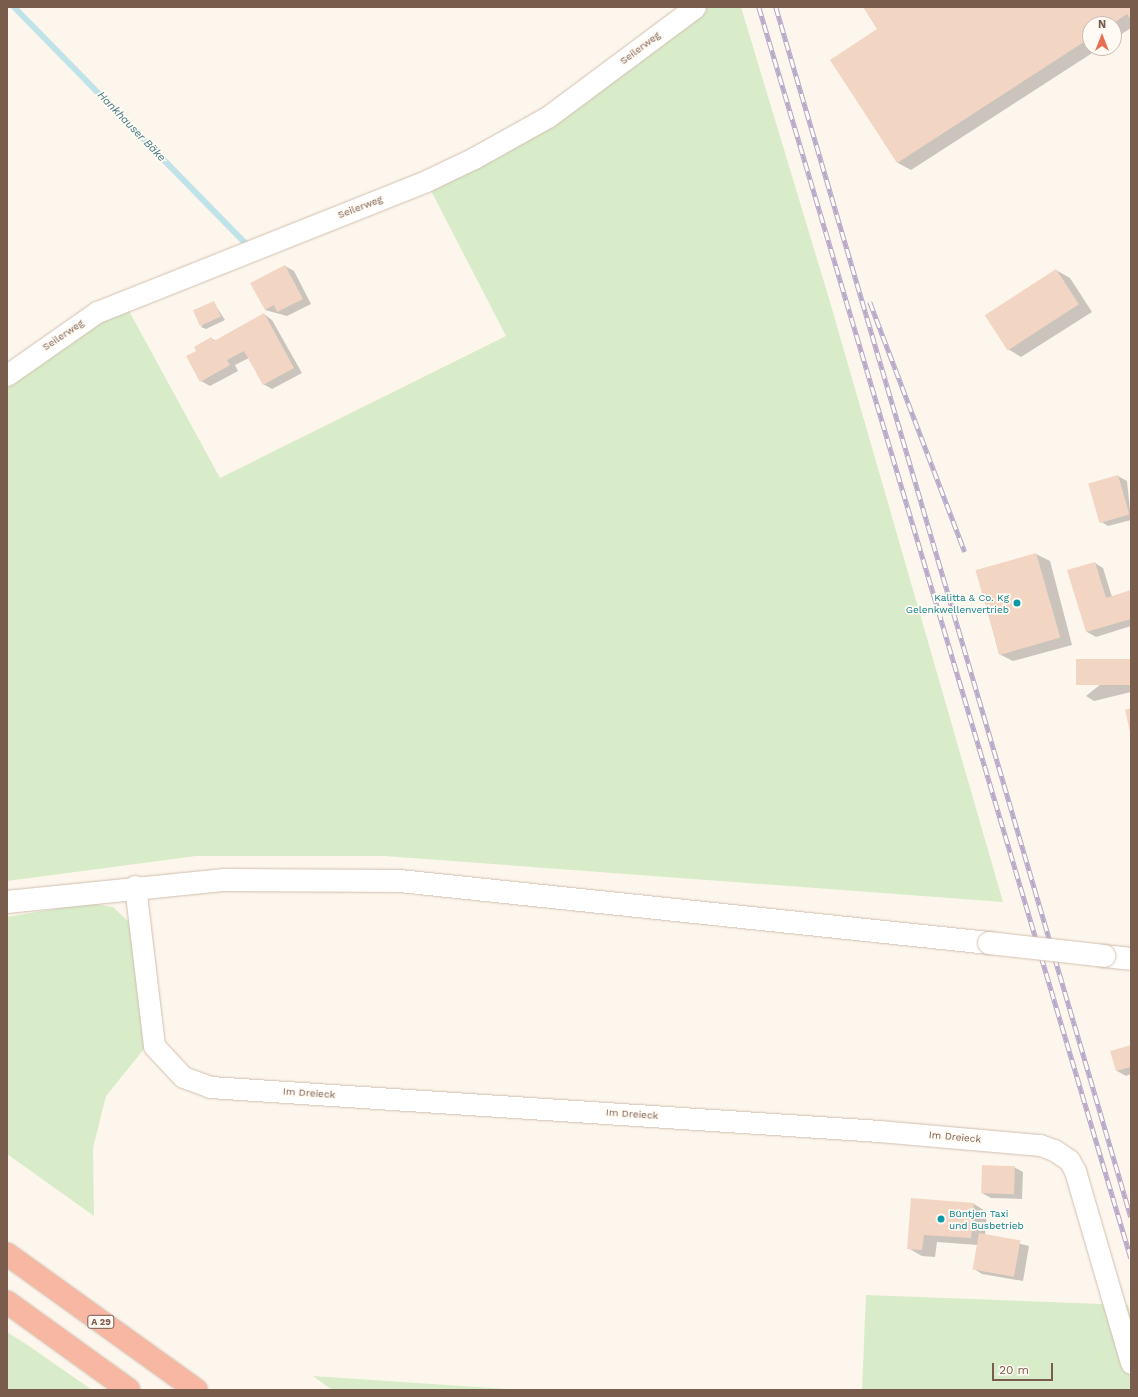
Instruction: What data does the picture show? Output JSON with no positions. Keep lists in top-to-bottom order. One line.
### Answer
{"streets":{"highway":["A 29"],"street":["Seilerweg","Im Dreieck"]},"water":["Hankhauser Bäke"],"places":["Kalitta & Co. Kg Gelenkwellenvertrieb","Büntjen Taxi und Busbetrieb"],"scale_bar":"20 m","north":"top"}
